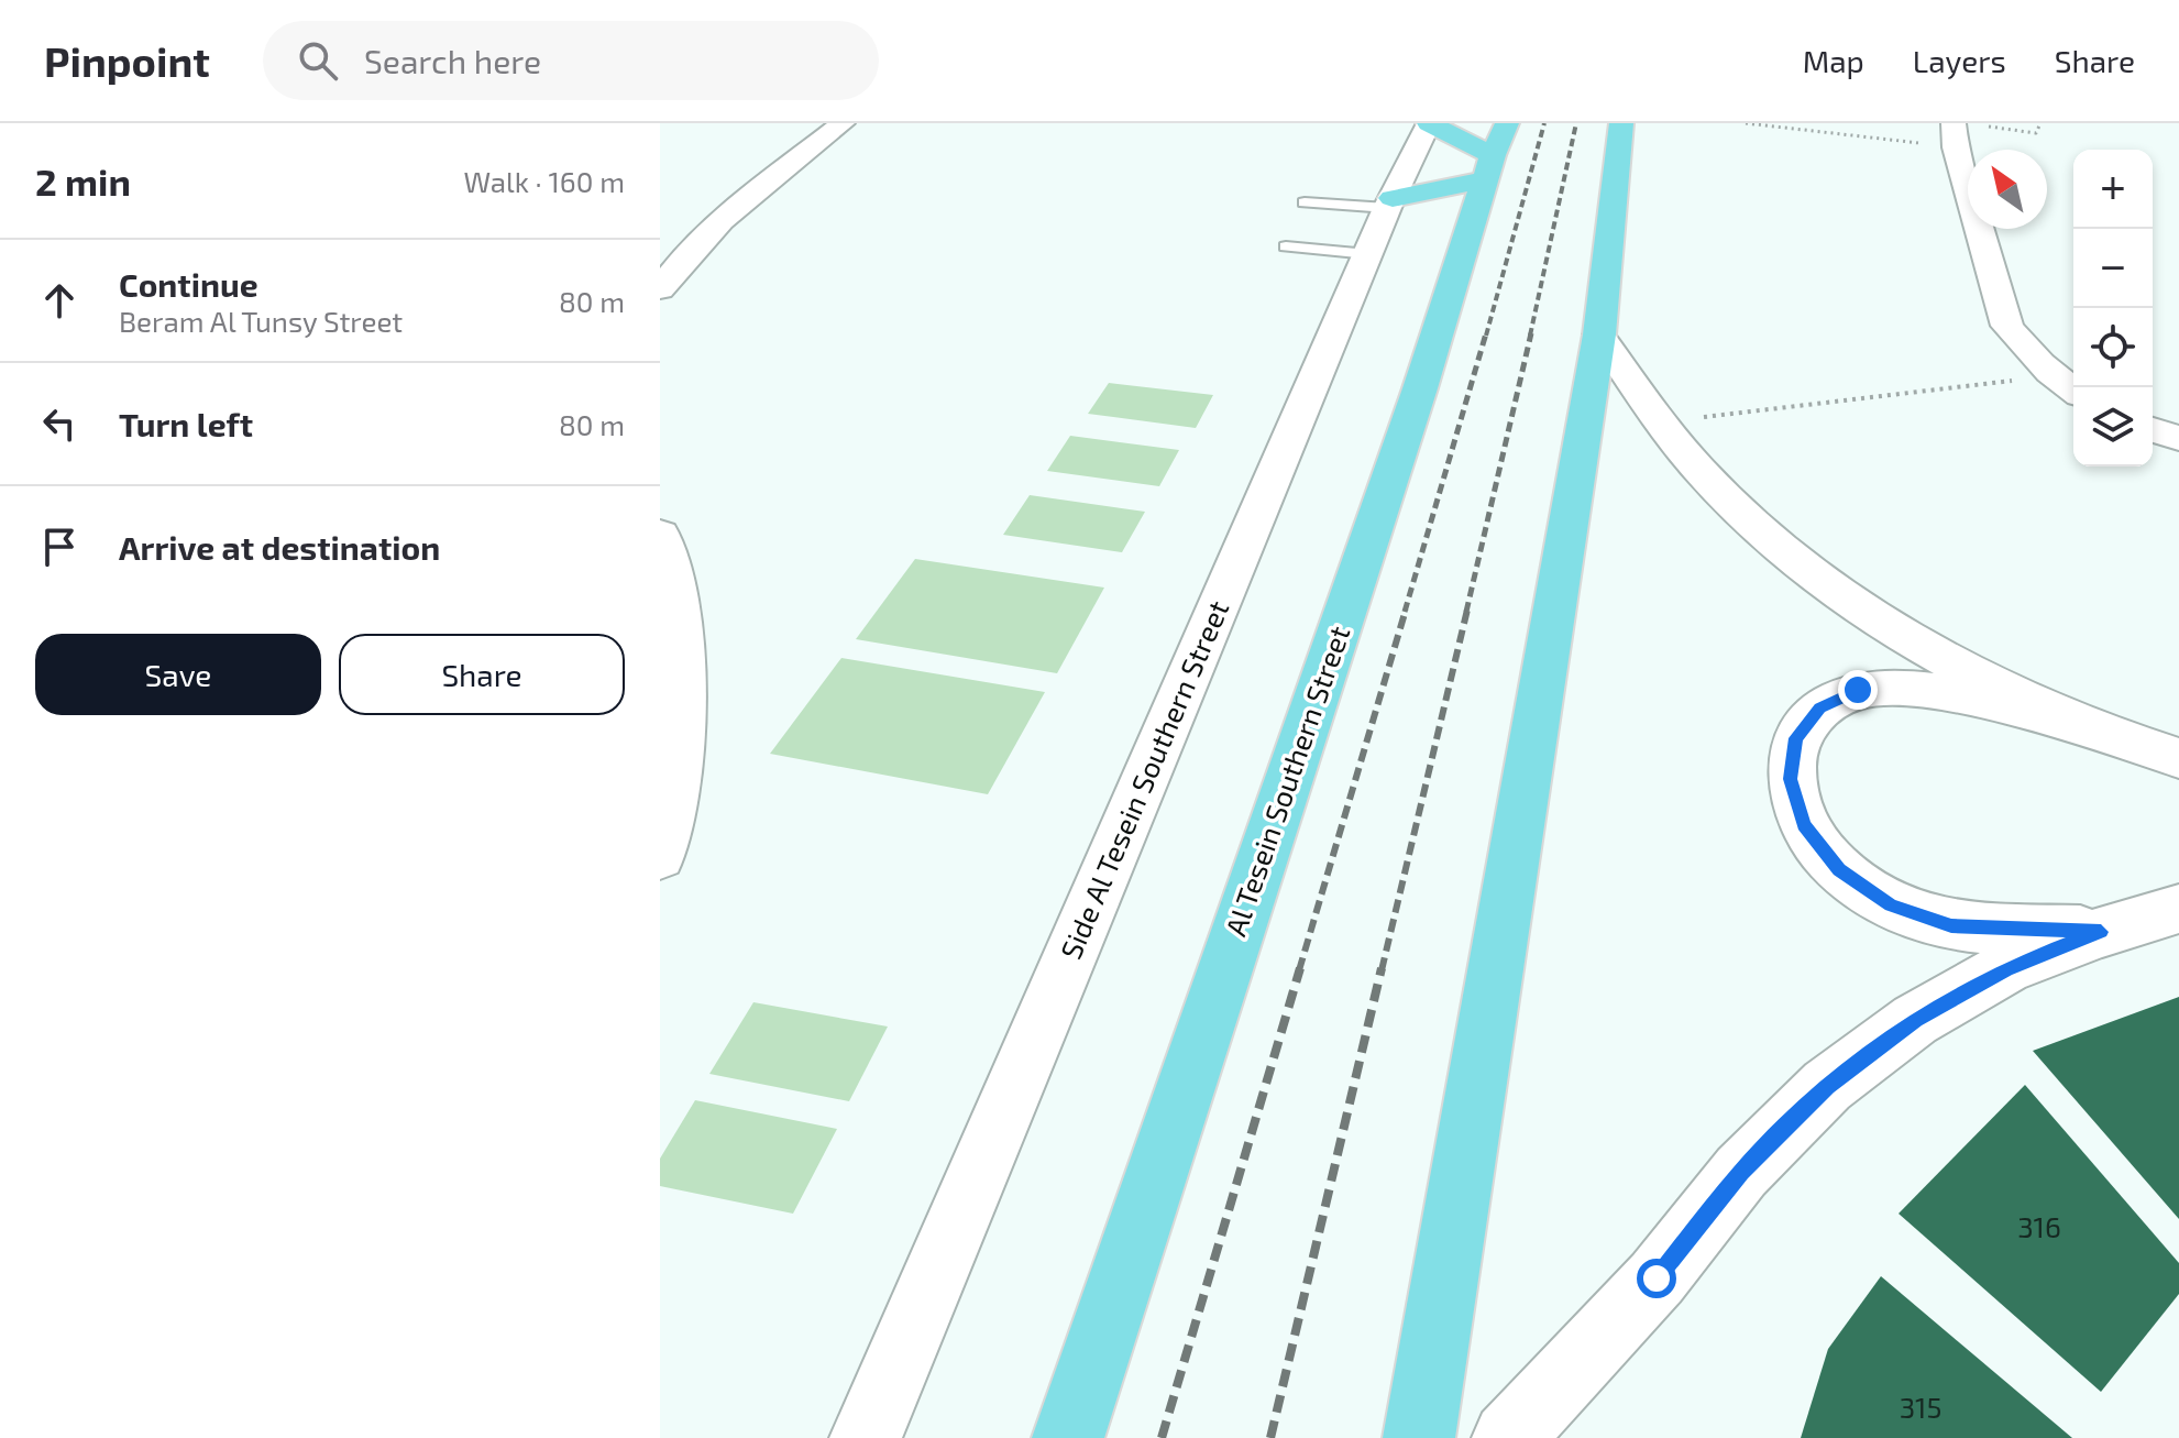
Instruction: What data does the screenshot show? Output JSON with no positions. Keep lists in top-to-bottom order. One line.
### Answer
{"streets":{"main road":["Al Tesein Southern Street"],"street":["Side Al Tesein Southern Street"]},"house_numbers":["316","315"],"north":"top left","page":{"header":"Pinpoint","search":"Search here","nav":["Map","Layers","Share"],"heading":["2 min","Walk · 160 m"],"map_buttons":["+","−"],"list":[["Continue","Beram Al Tunsy Street","80 m"],["Turn left","80 m"],"Arrive at destination"],"buttons":["Save","Share"]}}
